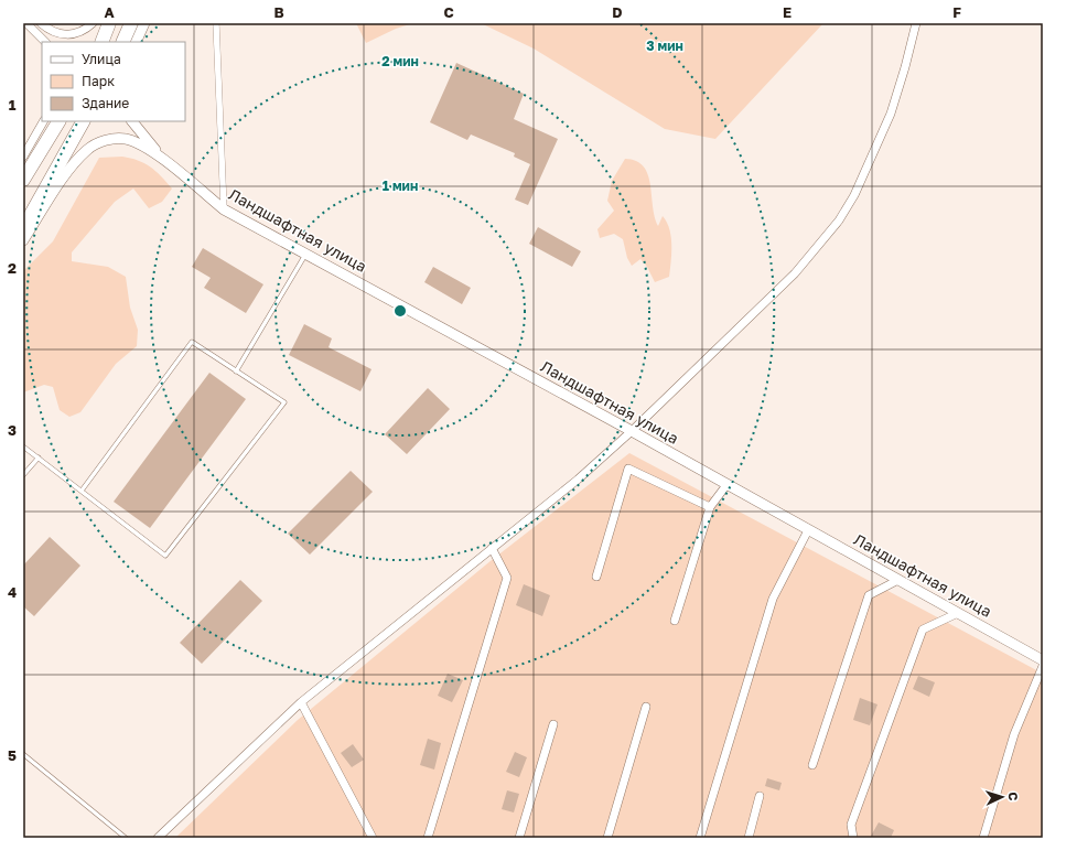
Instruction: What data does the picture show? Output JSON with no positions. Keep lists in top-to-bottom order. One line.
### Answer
{"streets":{"street":["Ландшафтная улица"]},"legend":["Улица","Парк","Здание"],"north":"right","grid":{"columns":["A","B","C","D","E","F"],"rows":["1","2","3","4","5"]},"rings":["3 мин","2 мин","1 мин"]}
